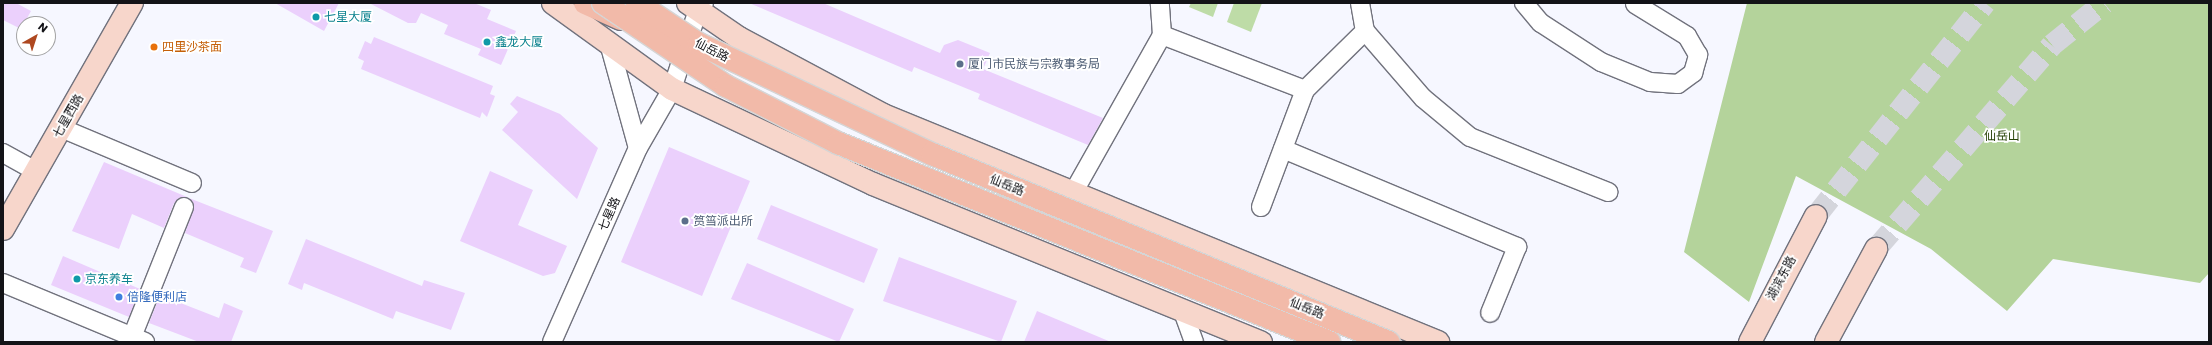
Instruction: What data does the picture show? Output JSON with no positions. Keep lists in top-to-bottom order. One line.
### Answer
{"streets":{"highway":["仙岳路"],"main road":["七星西路","湖滨东路"],"street":["七星路"]},"parks":["仙岳山"],"places":["七星大厦","鑫龙大厦","四里沙茶面","厦门市民族与宗教事务局","筼筜派出所","京东养车","倍隆便利店"],"north":"top right"}
